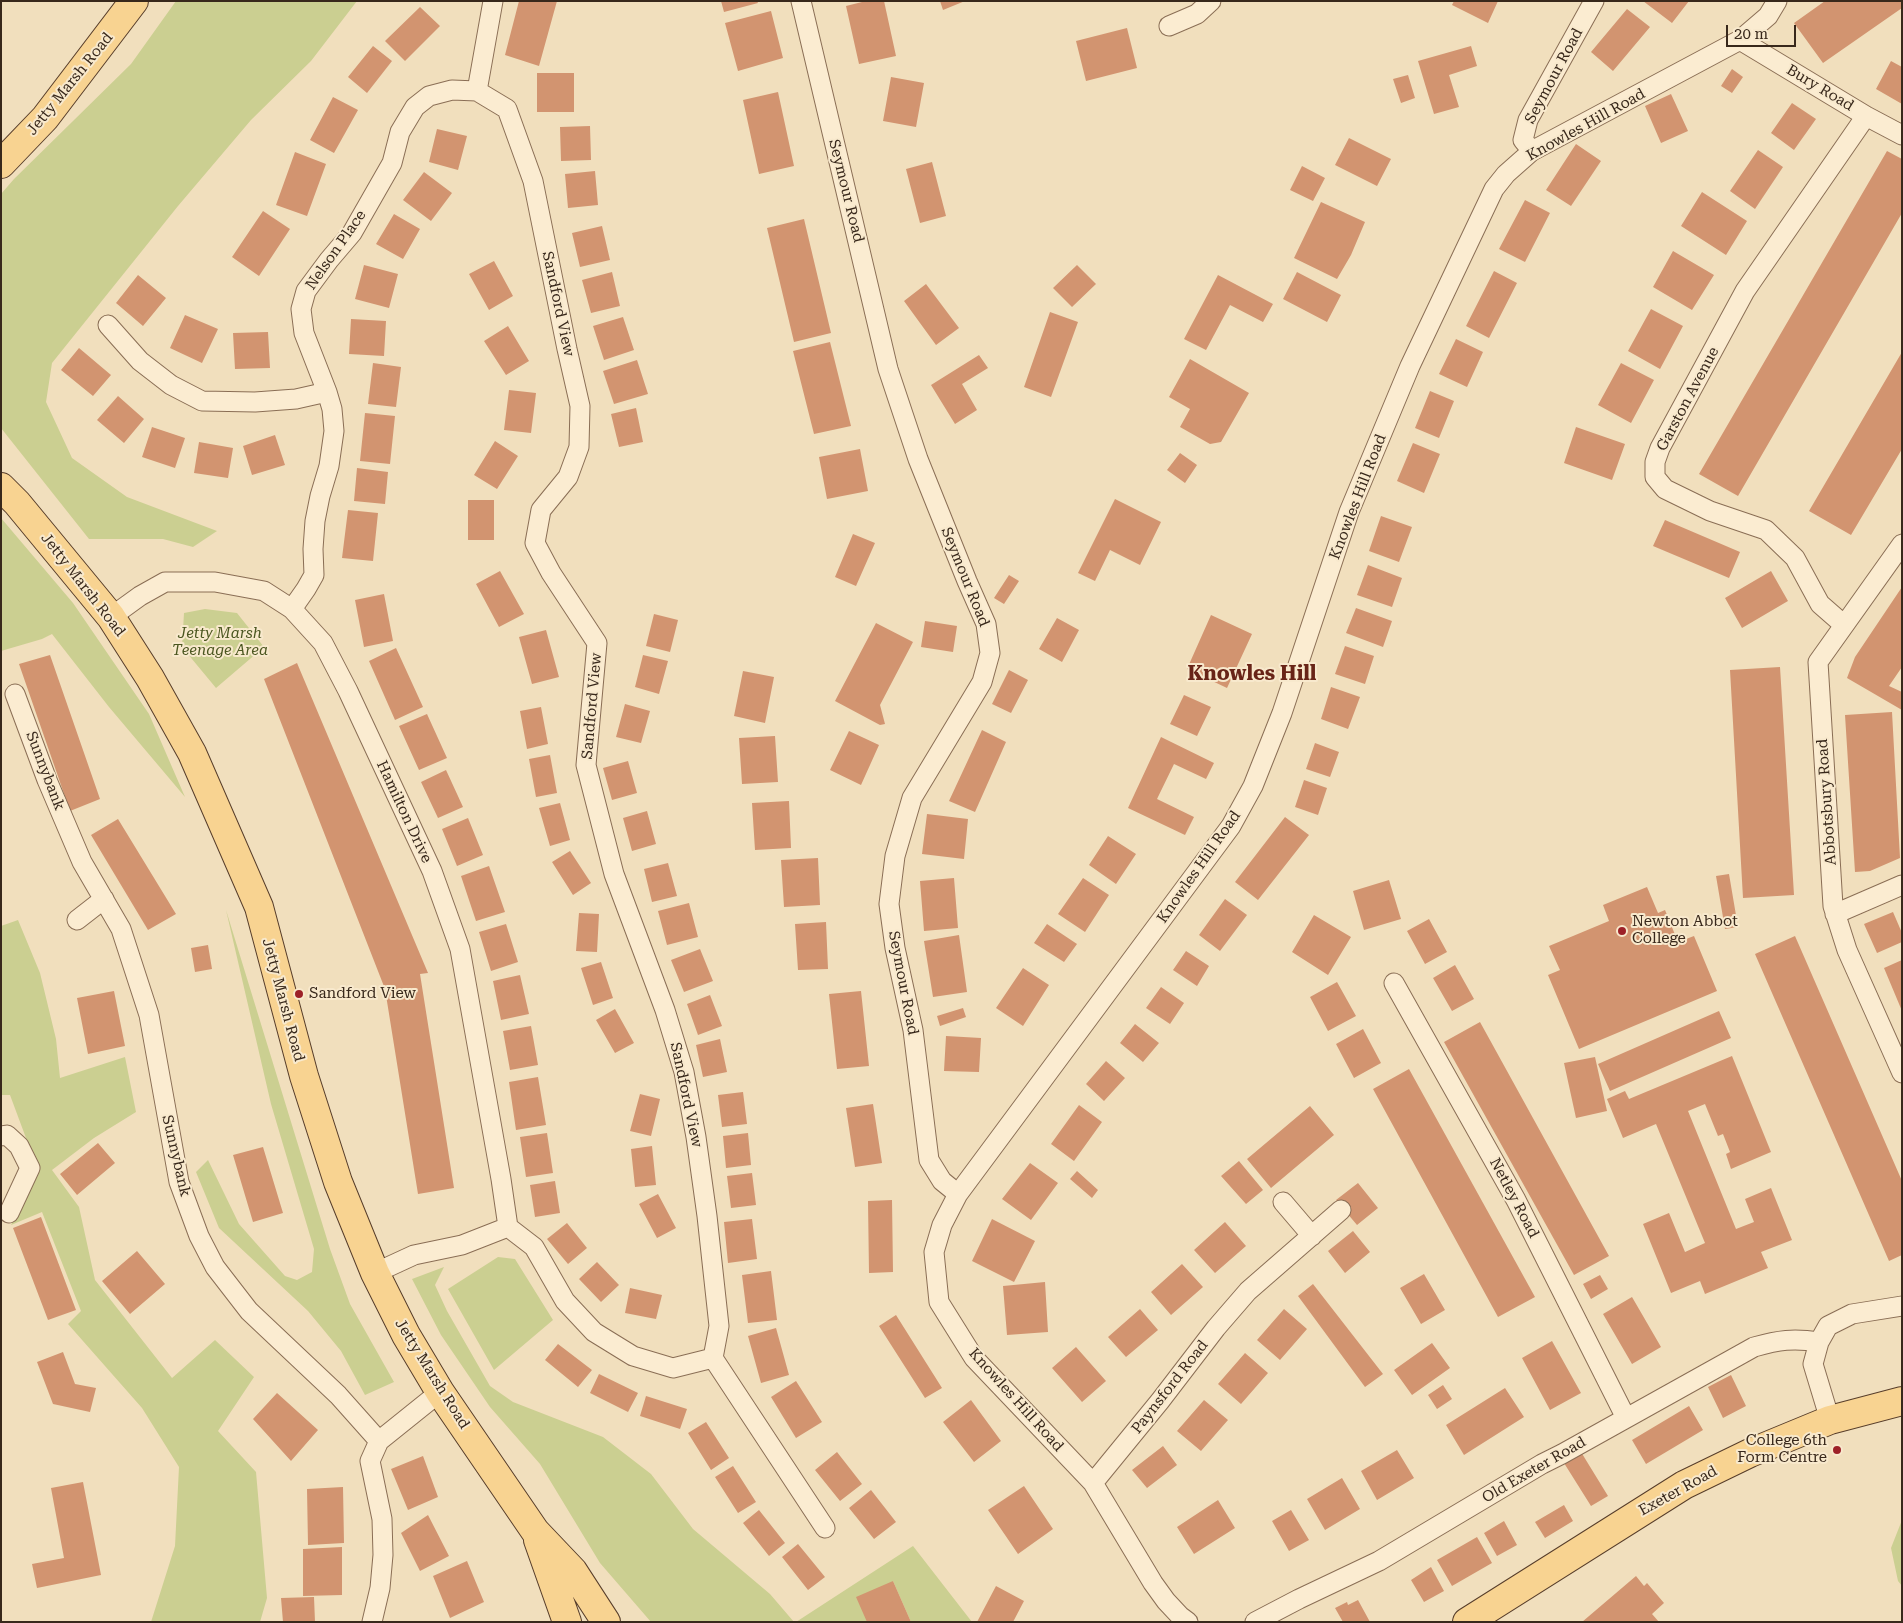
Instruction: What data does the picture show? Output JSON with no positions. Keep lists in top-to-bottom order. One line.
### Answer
{"streets":{"main road":["Jetty Marsh Road","Exeter Road"],"street":["Seymour Road","Bury Road","Knowles Hill Road","Nelson Place","Sandford View","Garston Avenue","Sunnybank","Abbotsbury Road","Hamilton Drive","Netley Road","Paynsford Road","Old Exeter Road"]},"crossings":[["Seymour Road","Knowles Hill Road"],["Jetty Marsh Road","Hamilton Drive"],["Bury Road","Knowles Hill Road"],["Bury Road","Garston Avenue"],["Knowles Hill Road","Paynsford Road"],["Nelson Place","Sandford View"],["Nelson Place","Hamilton Drive"],["Garston Avenue","Abbotsbury Road"],["Netley Road","Old Exeter Road"]],"districts":["Knowles Hill"],"parks":["Jetty Marsh Teenage Area"],"places":["Newton Abbot College","Sandford View","College 6th Form Centre"],"scale_bar":"20 m"}
